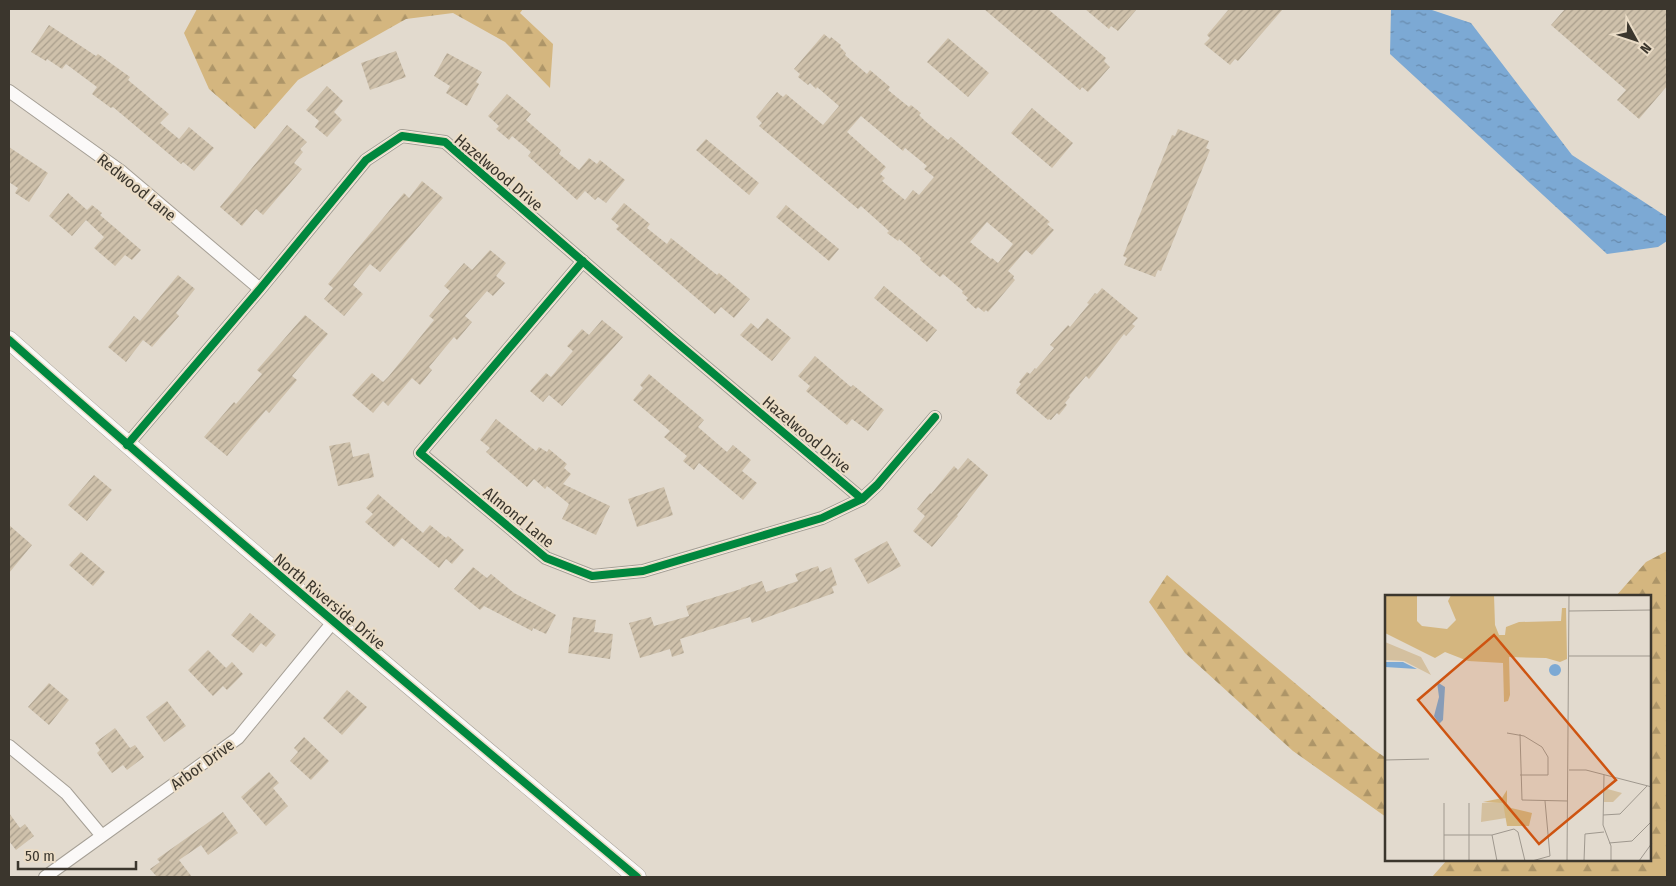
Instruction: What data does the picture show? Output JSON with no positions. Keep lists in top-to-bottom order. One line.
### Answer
{"streets":{"street":["Hazelwood Drive","Redwood Lane","Almond Lane","North Riverside Drive","Arbor Drive"]},"crossings":[["Hazelwood Drive","Redwood Lane"],["Hazelwood Drive","Almond Lane"],["Hazelwood Drive","North Riverside Drive"],["North Riverside Drive","Arbor Drive"]],"scale_bar":"50 m","north":"bottom right"}
